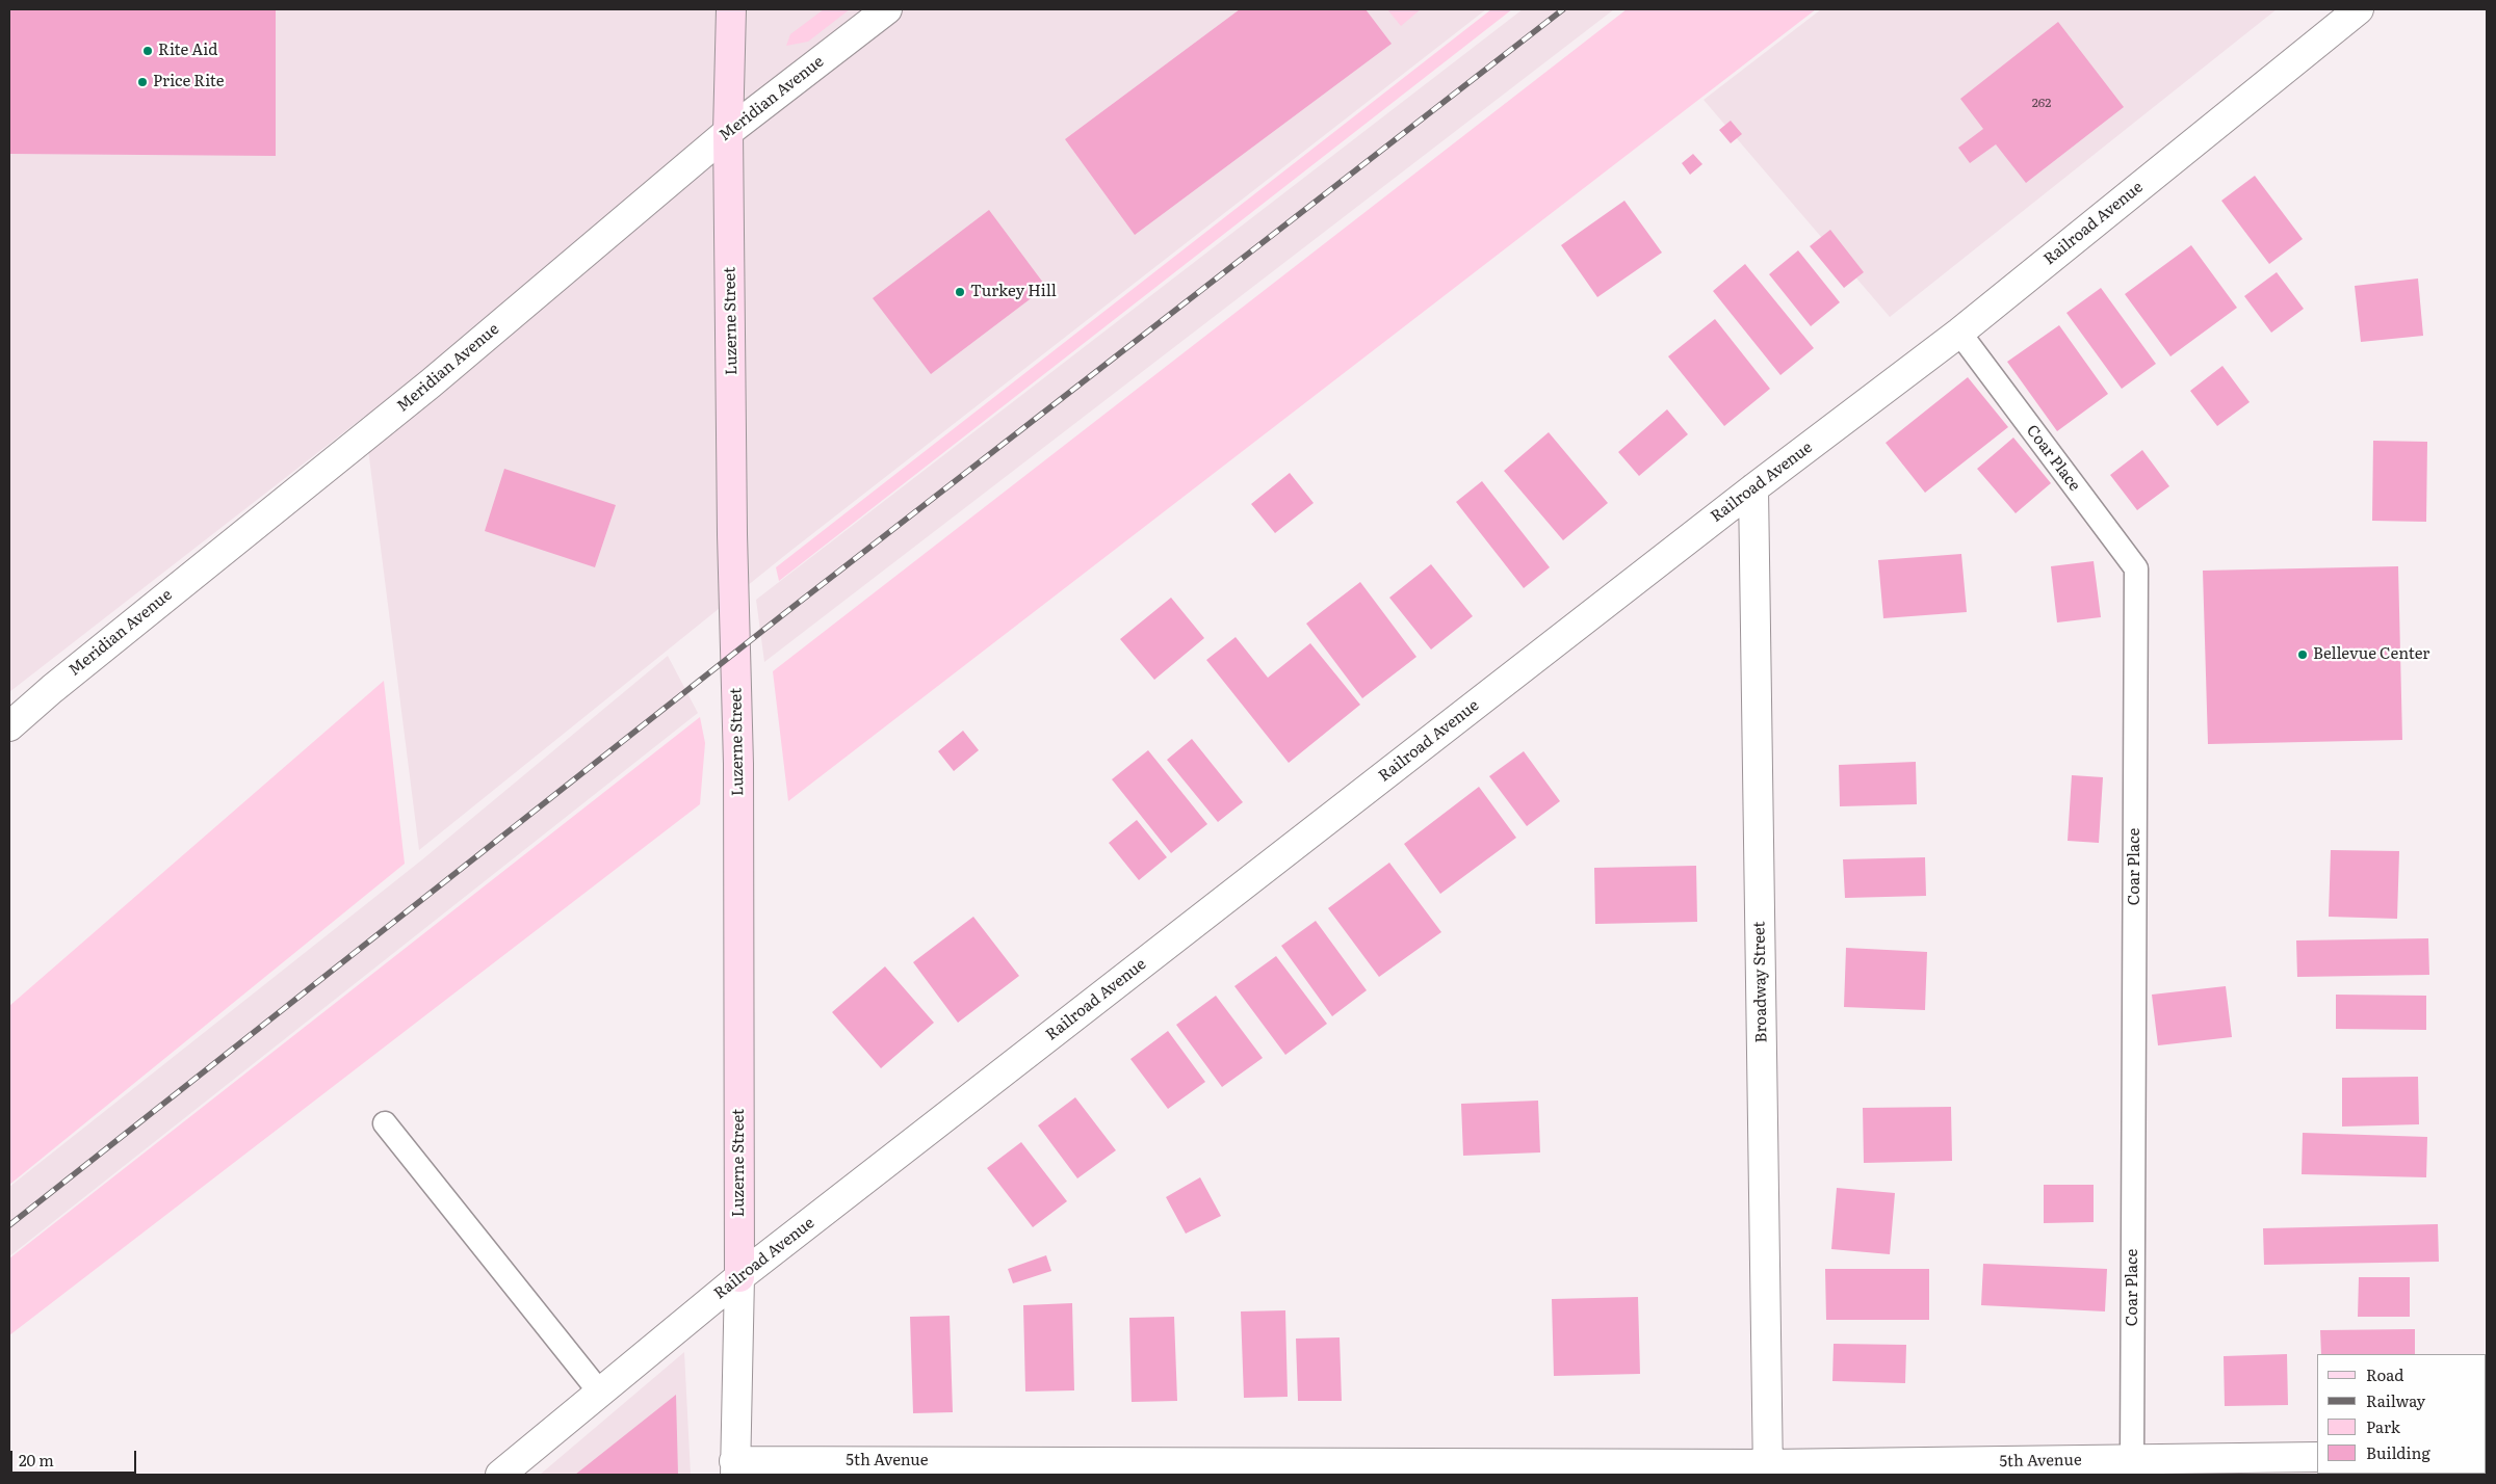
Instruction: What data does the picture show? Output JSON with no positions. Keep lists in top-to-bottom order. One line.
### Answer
{"streets":{"street":["Meridian Avenue","Railroad Avenue","Luzerne Street","Broadway Street","5th Avenue"],"lane":["Coar Place"]},"crossings":[["Meridian Avenue","Luzerne Street"],["Railroad Avenue","Luzerne Street"],["Railroad Avenue","Coar Place"],["Railroad Avenue","Broadway Street"],["Luzerne Street","5th Avenue"],["Coar Place","5th Avenue"],["Broadway Street","5th Avenue"]],"places":["Rite Aid","Price Rite","Turkey Hill","Bellevue Center"],"house_numbers":["262"],"legend":["Road","Railway","Park","Building"],"scale_bar":"20 m"}
